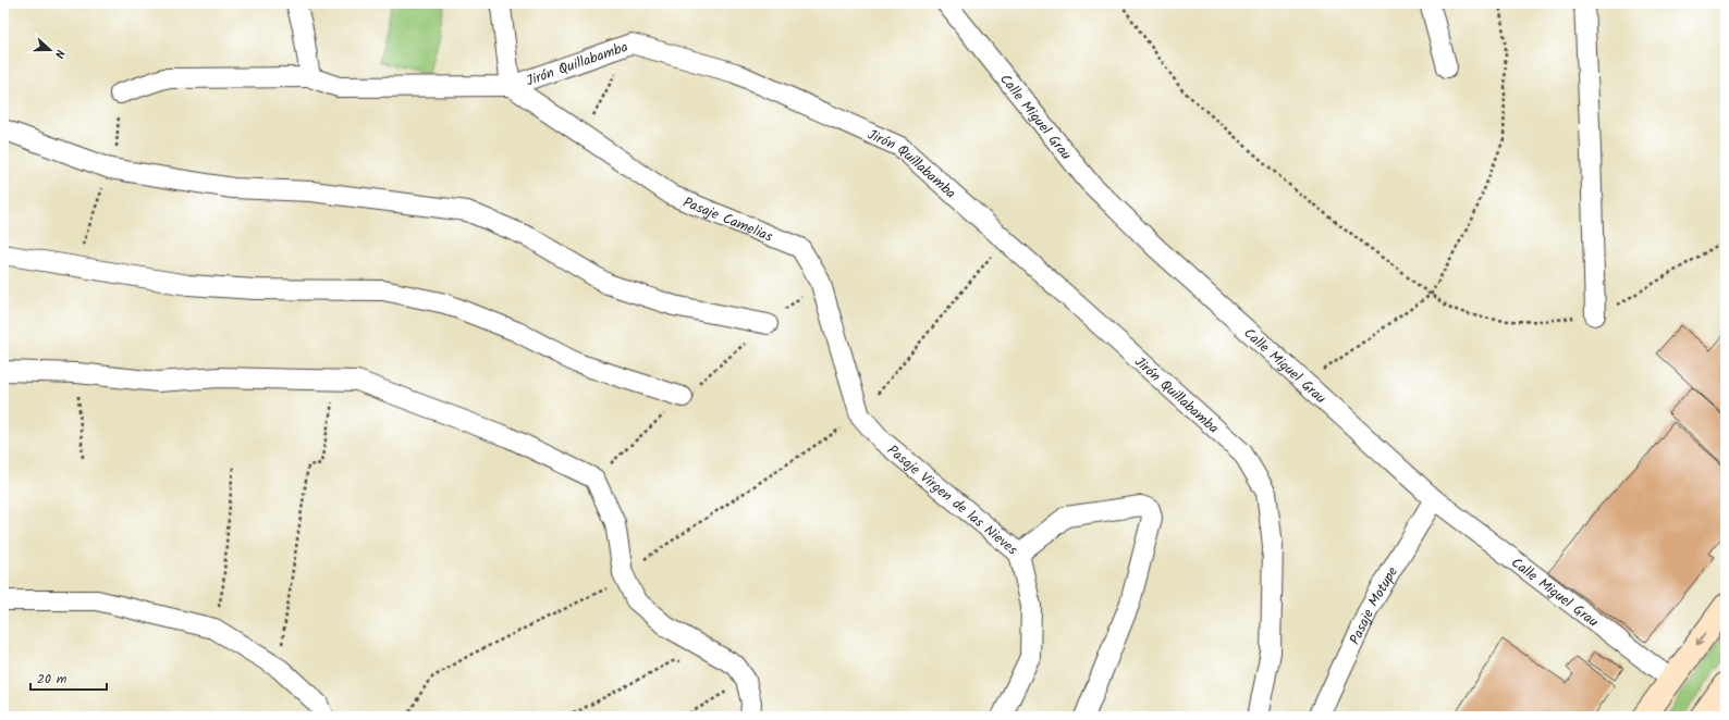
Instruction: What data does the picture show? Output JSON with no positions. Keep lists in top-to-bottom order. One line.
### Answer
{"streets":{"street":["Jirón Quillabamba","Calle Miguel Grau","Pasaje Camelias","Pasaje Virgen de las Nieves","Pasaje Motupe"]},"crossings":[["Jirón Quillabamba","Pasaje Camelias"],["Calle Miguel Grau","Pasaje Motupe"],["Pasaje Camelias","Pasaje Virgen de las Nieves"]],"scale_bar":"20 m","north":"right"}
